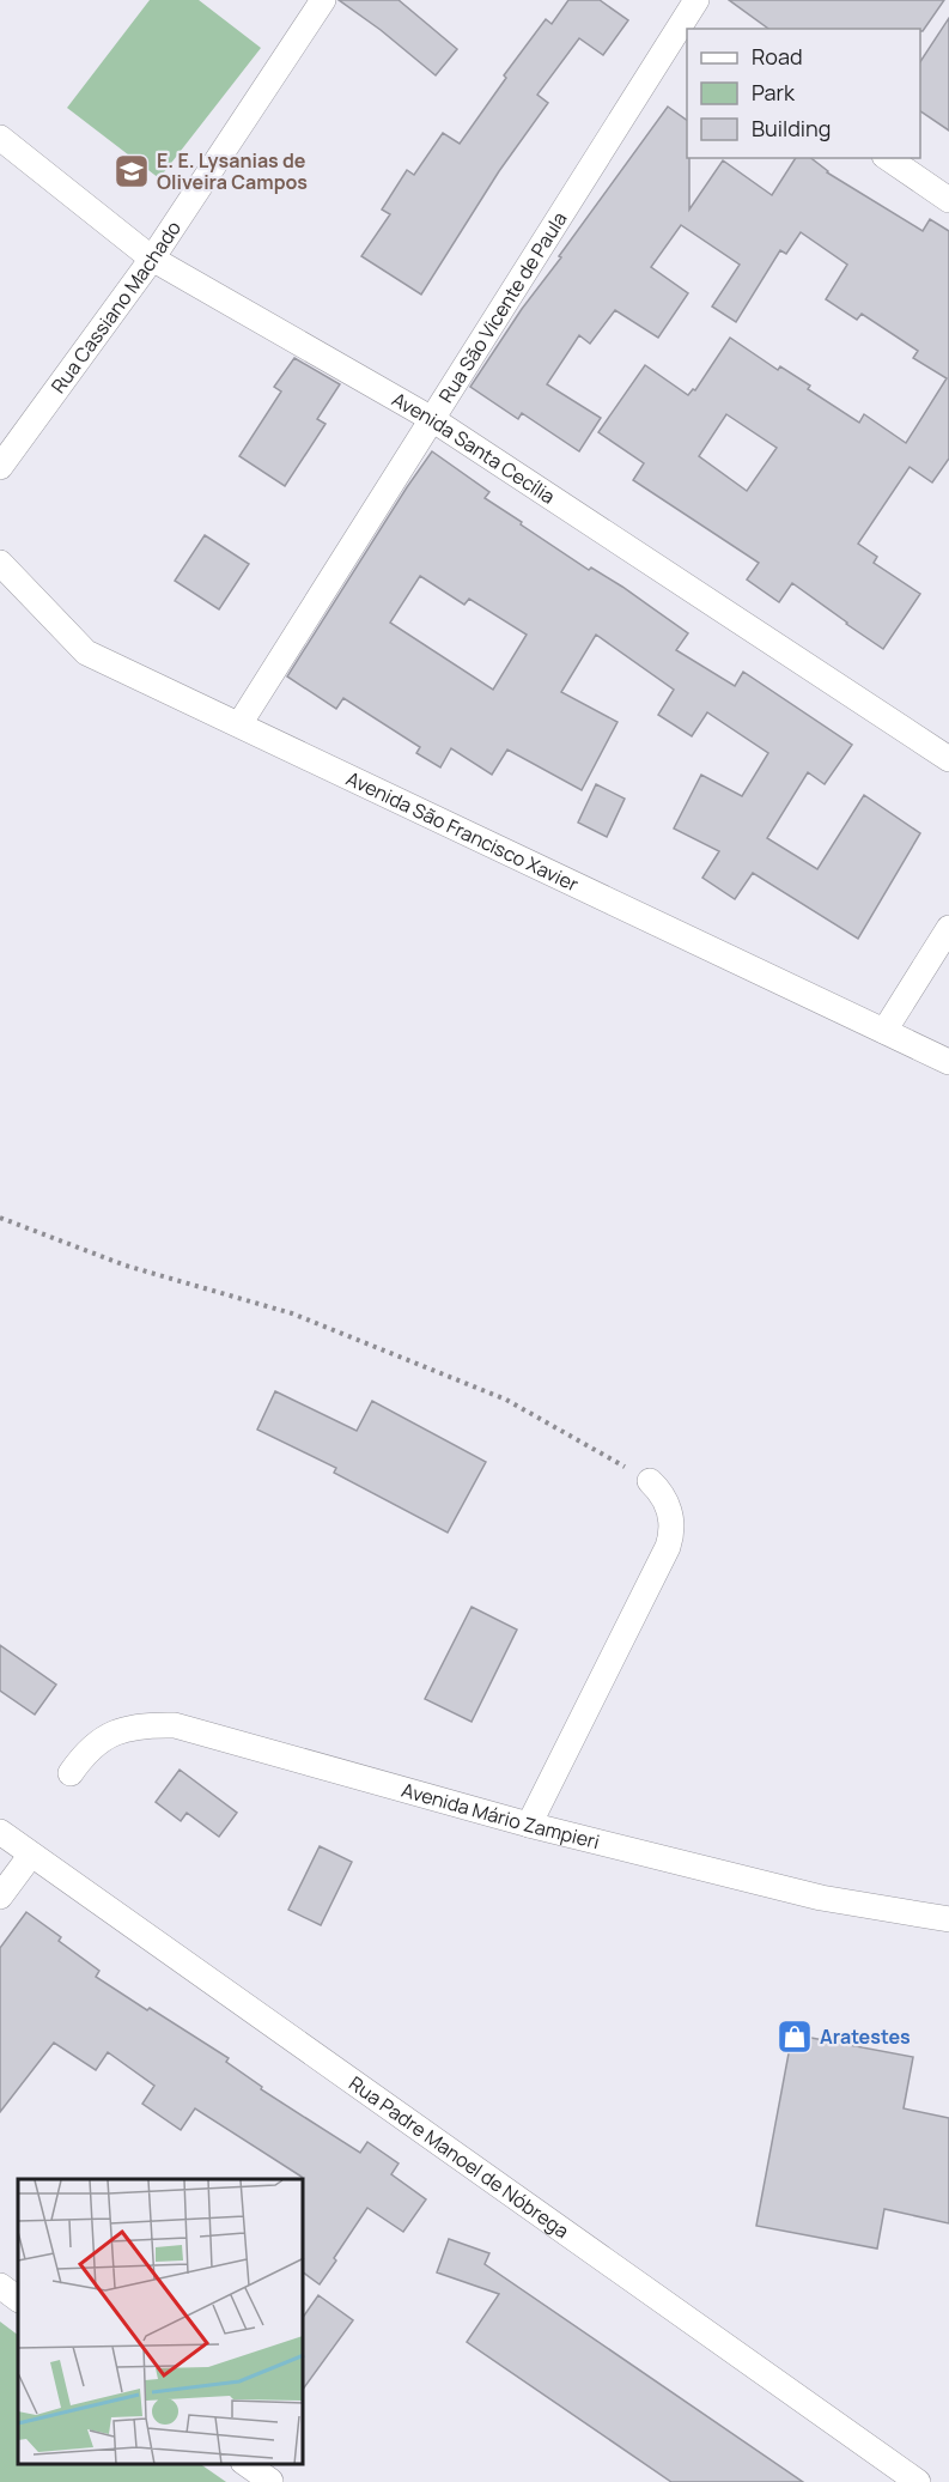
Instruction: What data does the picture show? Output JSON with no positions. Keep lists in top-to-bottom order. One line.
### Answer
{"streets":{"street":["Rua Cassiano Machado","Rua São Vicente de Paula","Avenida Santa Cecília","Avenida São Francisco Xavier","Avenida Mário Zampieri","Rua Padre Manoel de Nóbrega"]},"crossings":[["Rua Cassiano Machado","Avenida Santa Cecília"],["Rua São Vicente de Paula","Avenida Santa Cecília"],["Rua São Vicente de Paula","Avenida São Francisco Xavier"]],"places":{"school or university":["E. E. Lysanias de Oliveira Campos"],"shop":["Aratestes"]},"legend":["Road","Park","Building"]}
